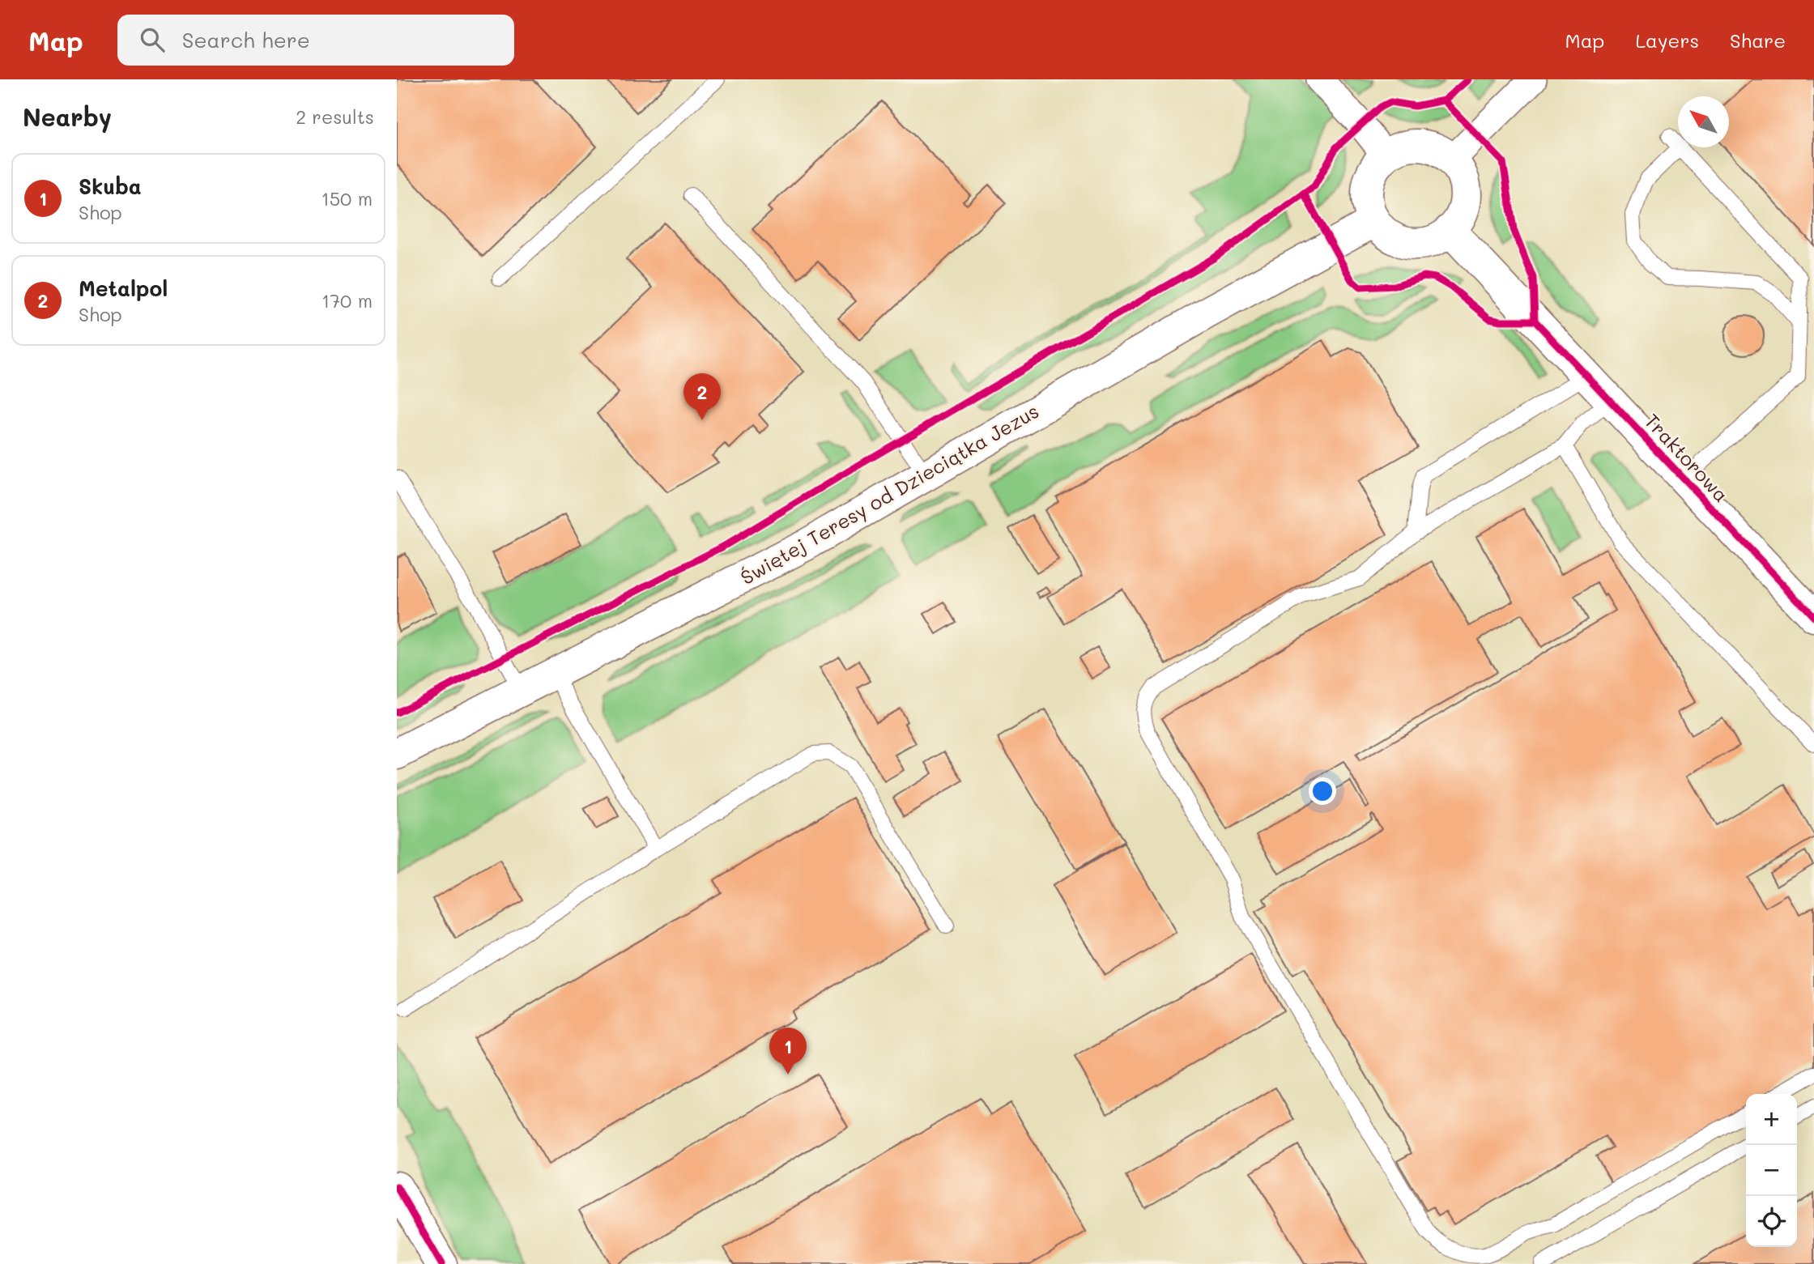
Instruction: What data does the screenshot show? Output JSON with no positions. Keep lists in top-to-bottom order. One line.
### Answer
{"streets":{"street":["Traktorowa","Świętej Teresy od Dzieciątka Jezus"]},"crossings":[["Traktorowa","Świętej Teresy od Dzieciątka Jezus"]],"north":"top left","page":{"header":"Map","search":"Search here","nav":["Map","Layers","Share"],"heading":["Nearby","2 results"],"list":[{"mark":"1","name":"Skuba","note":"Shop","value":"150 m"},{"mark":"2","name":"Metalpol","note":"Shop","value":"170 m"}],"pins":["2","1"],"map_buttons":["+","−"]}}
